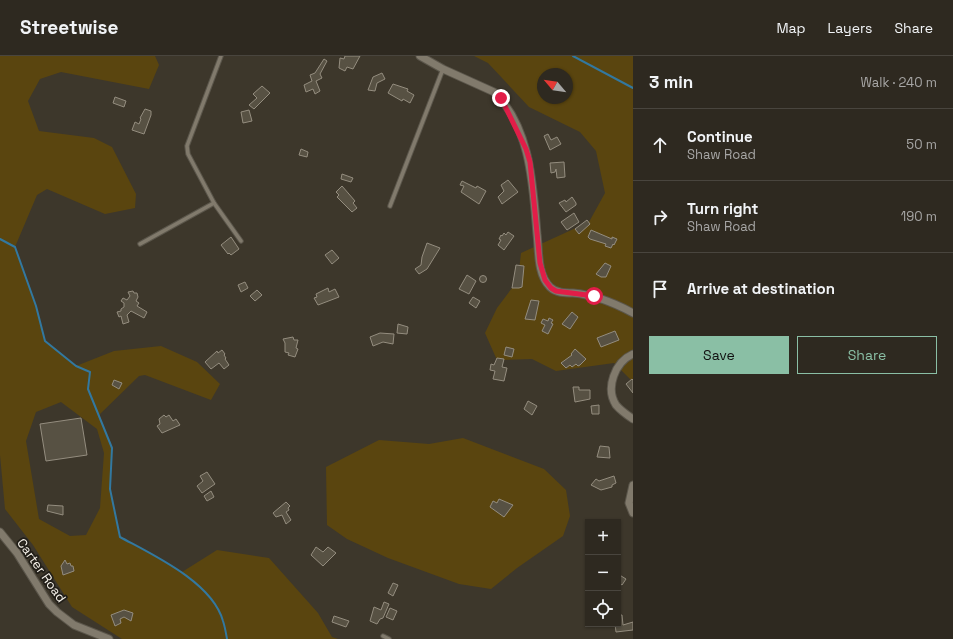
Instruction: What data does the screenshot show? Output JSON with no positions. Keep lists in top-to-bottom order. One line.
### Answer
{"streets":{"street":["Carter Road"]},"north":"top left","page":{"header":"Streetwise","nav":["Map","Layers","Share"],"heading":["3 min","Walk · 240 m"],"list":[["Continue","Shaw Road","50 m"],["Turn right","Shaw Road","190 m"],"Arrive at destination"],"buttons":["Save","Share"],"map_buttons":["+","−"]}}
